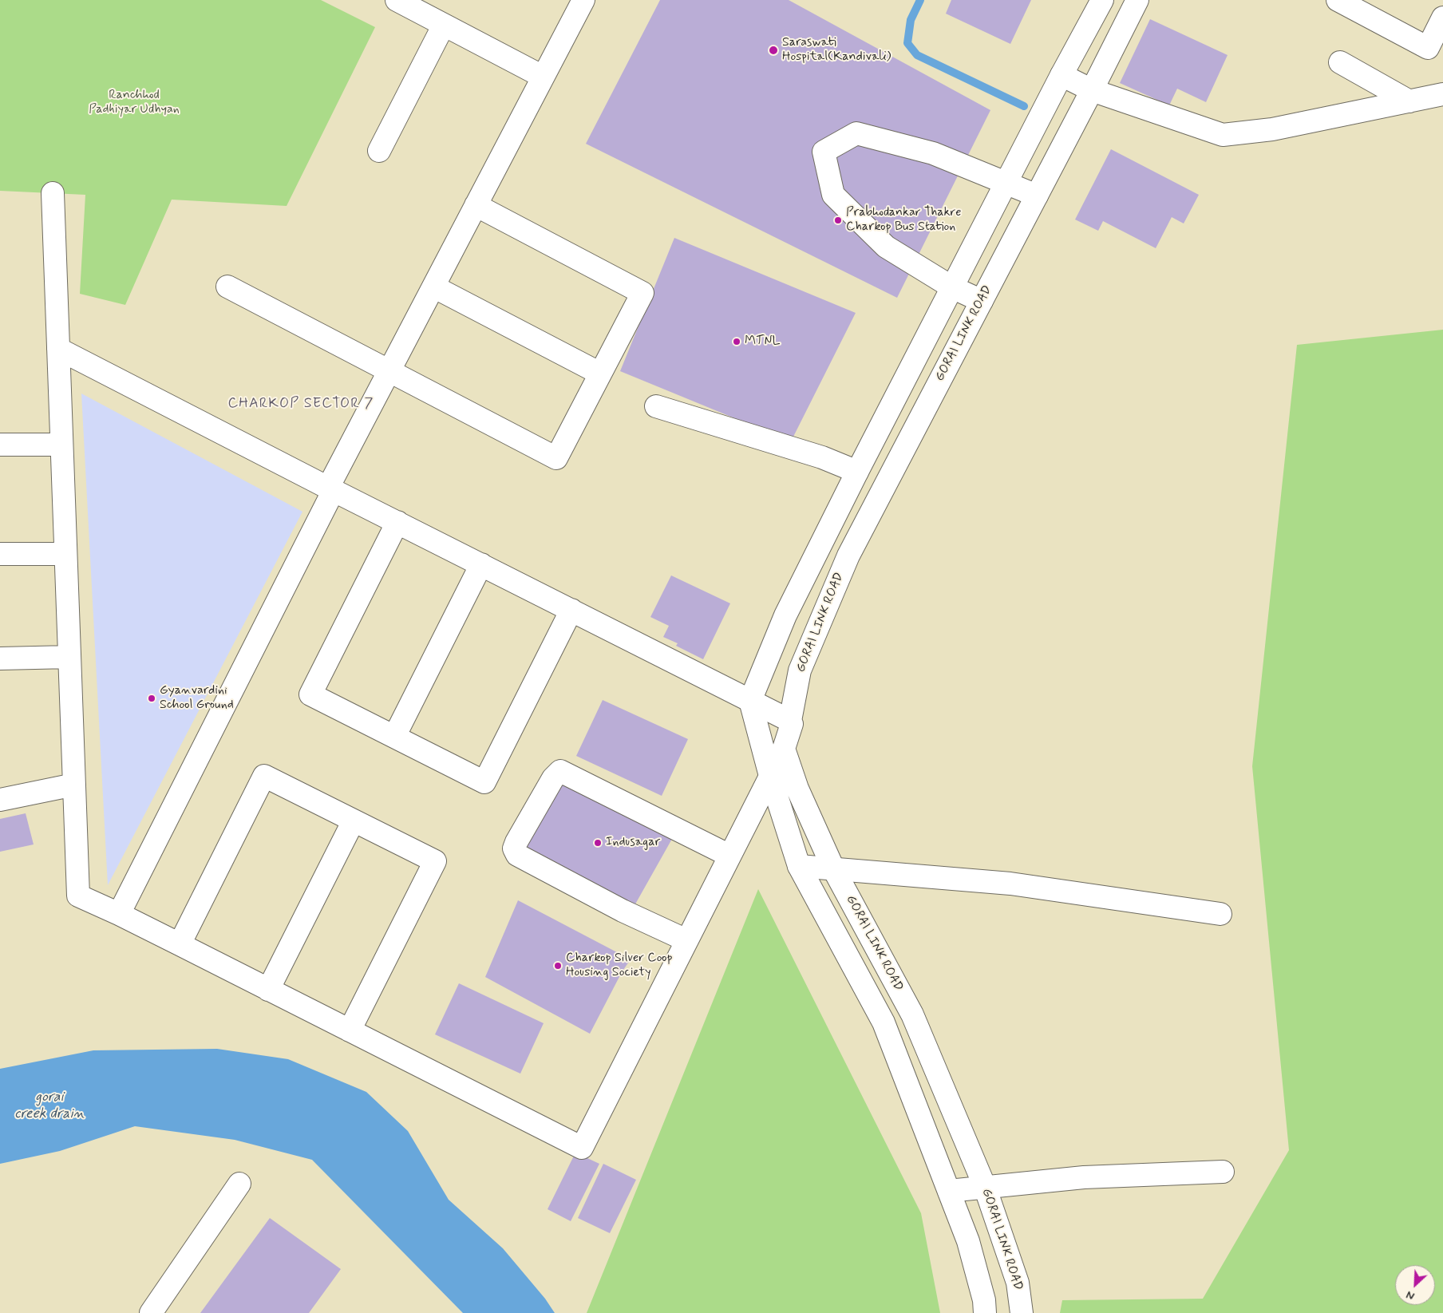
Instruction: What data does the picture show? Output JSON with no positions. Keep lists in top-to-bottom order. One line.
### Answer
{"streets":{"street":["GORAI LINK ROAD"]},"districts":["CHARKOP SECTOR 7"],"water":["gorai creek drain"],"parks":["Ranchhod Padhiyar Udhyan"],"places":["Saraswati Hospital(Kandivali)","Prabhodankar Thakre Charkop Bus Station","MTNL","Gyanvardini School Ground","Indusagar","Charkop Silver Coop Housing Society"],"north":"bottom left"}
